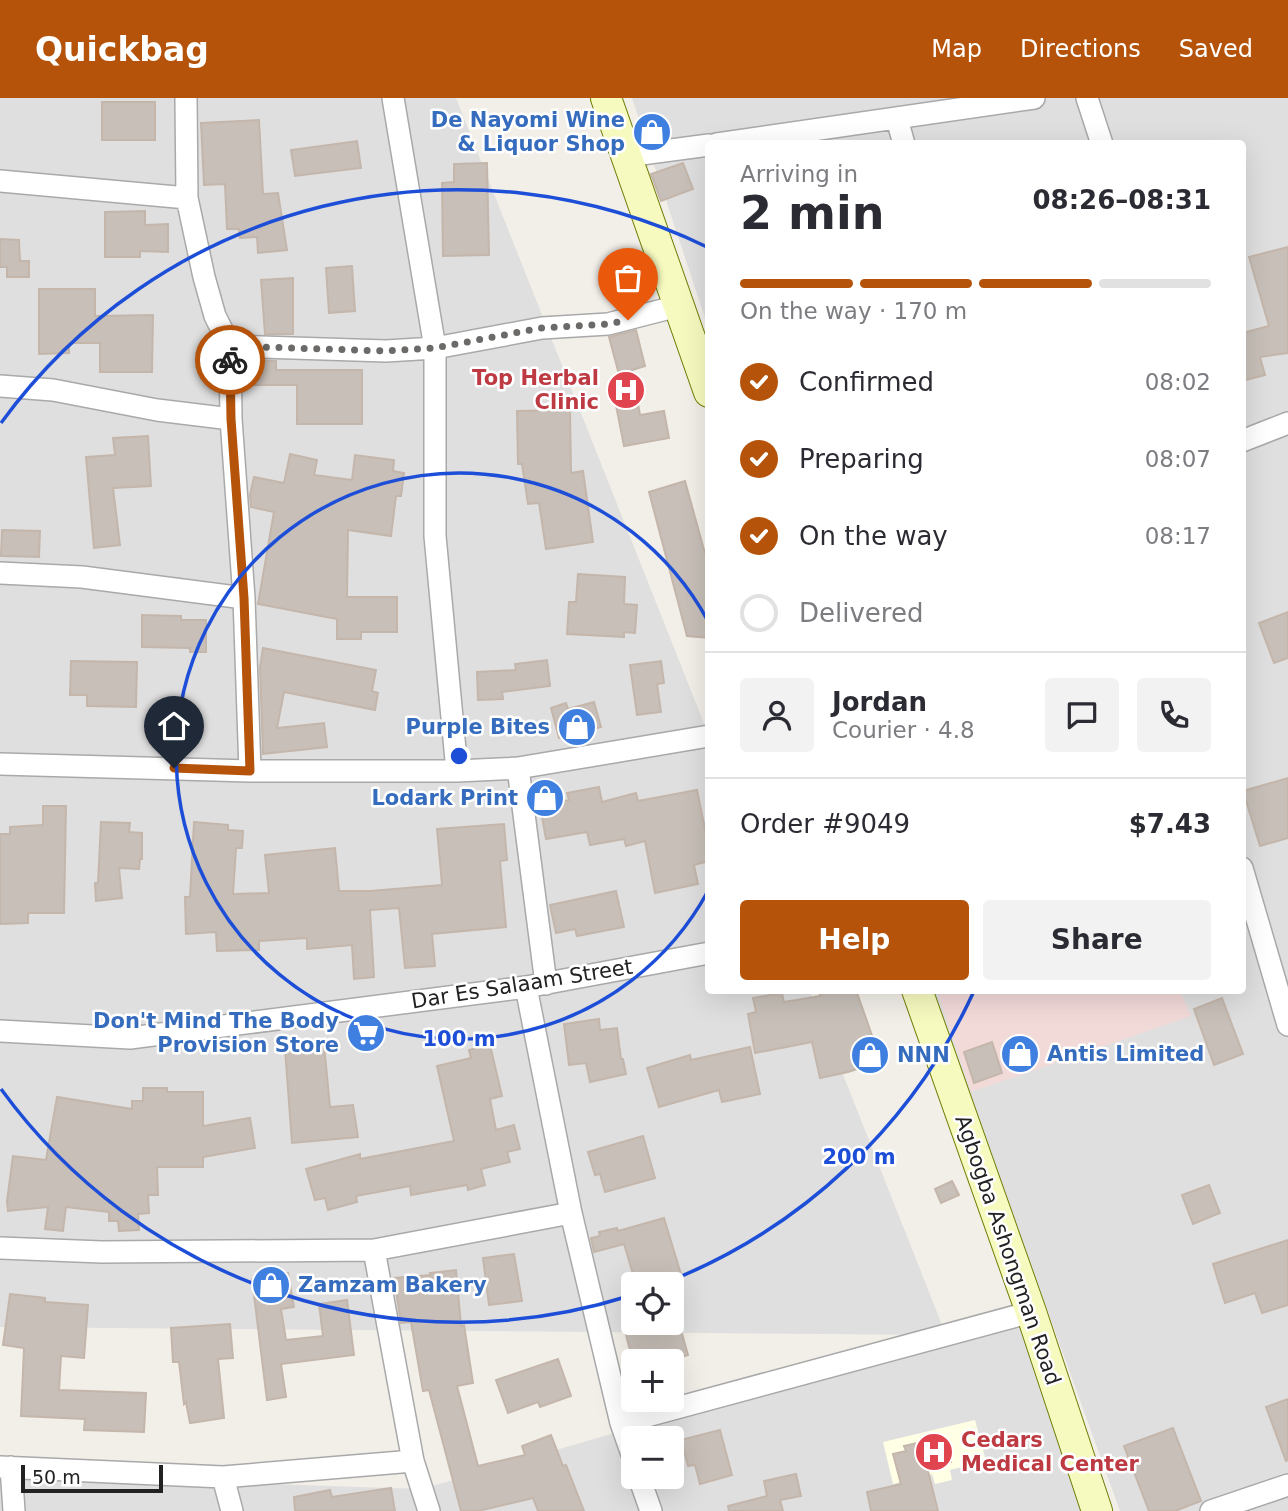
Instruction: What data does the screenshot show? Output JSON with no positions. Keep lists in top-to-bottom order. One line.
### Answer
{"streets":{"street":["Dar Es Salaam Street","Agbogba Ashongman Road"]},"places":{"shop":["De Nayomi Wine & Liquor Shop","Purple Bites","Lodark Print","Antis Limited","NNN","Zamzam Bakery"],"hospital":["Top Herbal Clinic","Cedars Medical Center"],"supermarket":["Don't Mind The Body Provision Store"]},"scale_bar":"50 m","page":{"header":"Quickbag","nav":["Map","Directions","Saved"],"heading":["2 min","Arriving in","08:26–08:31"],"panel":["Jordan","Courier · 4.8","Order #9049","$7.43"],"bar":"On the way · 170 m","list":[["Confirmed","08:02"],["Preparing","08:07"],["On the way","08:17"],"Delivered"],"buttons":["Help","Share"],"map_buttons":["+","−"],"scale":"50 m"},"rings":["100 m","200 m"]}
